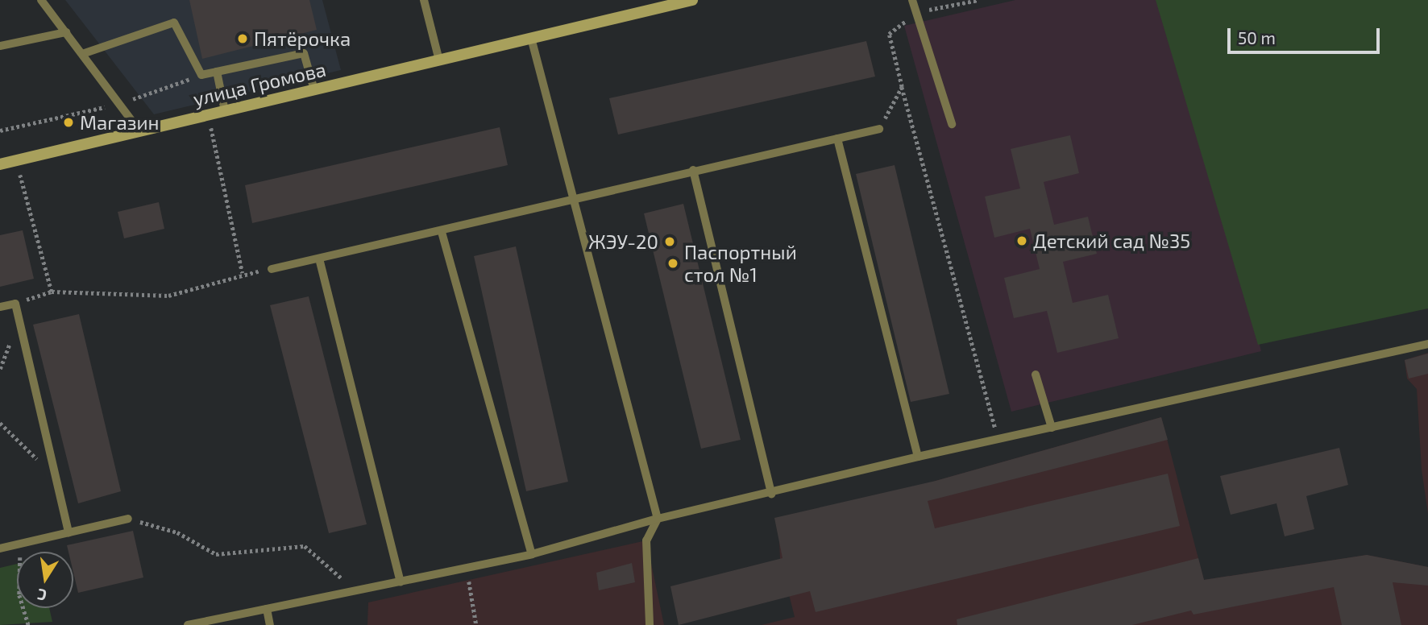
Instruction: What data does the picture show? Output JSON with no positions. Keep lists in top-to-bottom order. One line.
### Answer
{"streets":{"street":["улица Громова"]},"places":["Пятёрочка","Магазин","Детский сад №35","ЖЭУ-20","Паспортный стол №1"],"scale_bar":"50 m","north":"bottom"}
